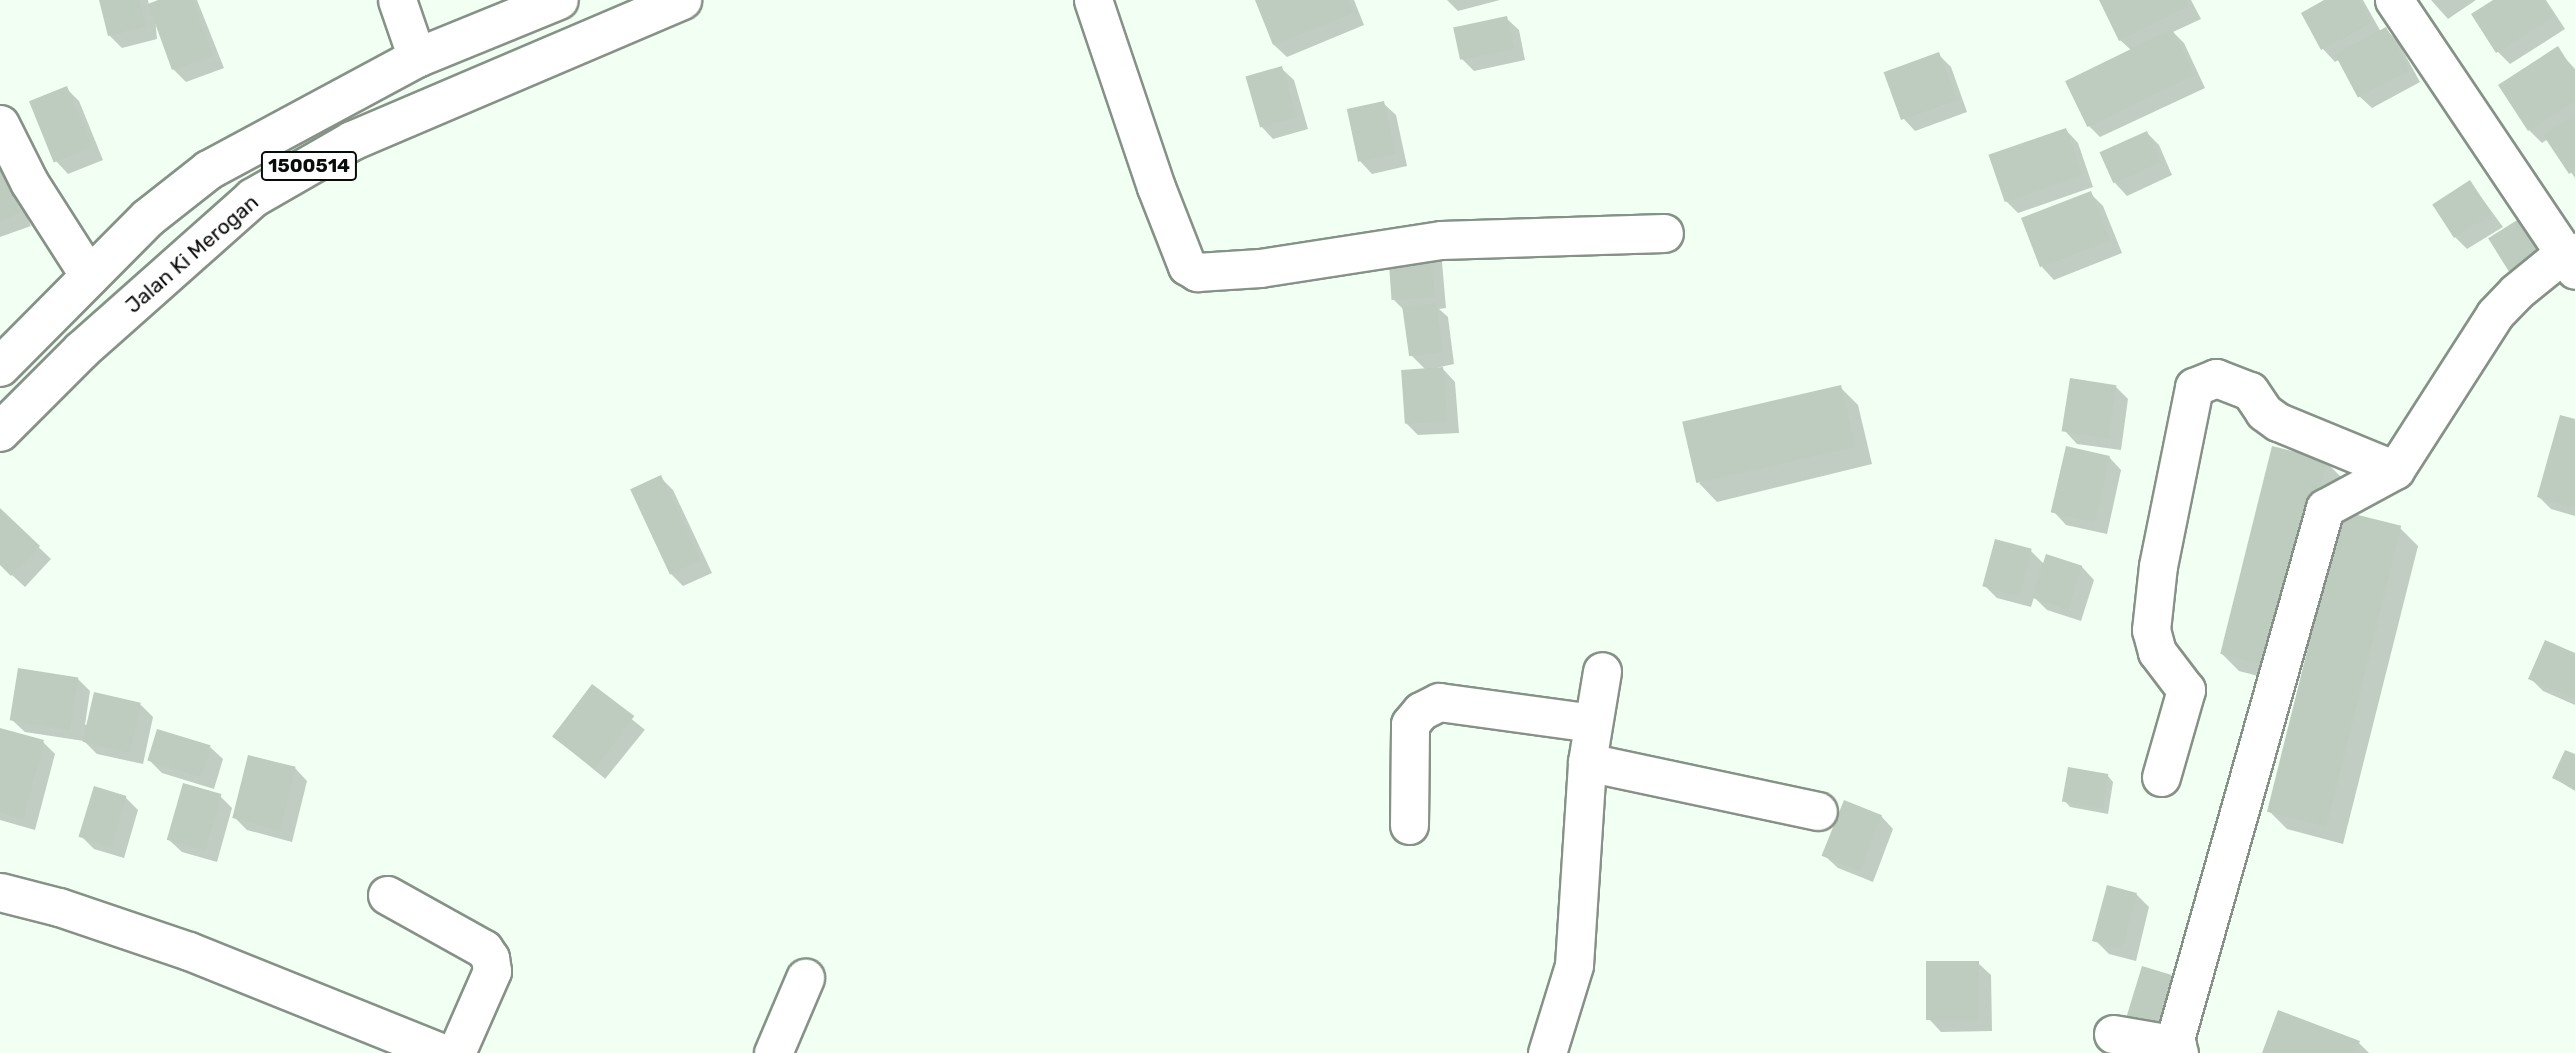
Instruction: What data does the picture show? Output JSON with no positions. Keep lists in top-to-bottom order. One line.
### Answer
{"streets":{"highway":["1500514","Jalan Ki Merogan"]}}
